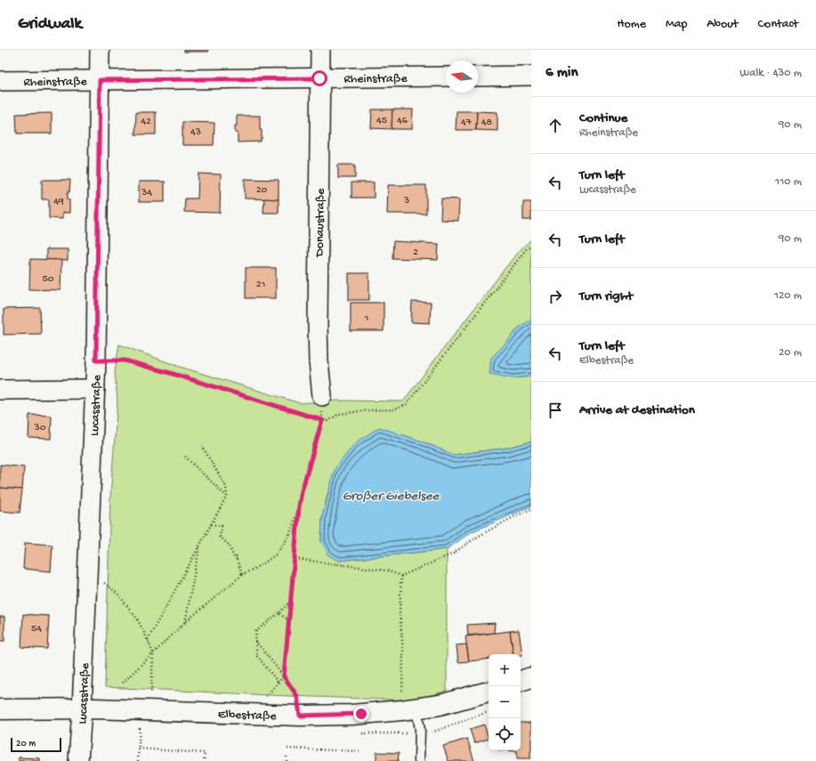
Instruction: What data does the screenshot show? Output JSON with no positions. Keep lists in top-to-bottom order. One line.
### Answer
{"streets":{"street":["Rheinstraße","Donaustraße","Lucasstraße","Elbestraße"]},"crossings":[["Rheinstraße","Donaustraße"],["Rheinstraße","Lucasstraße"],["Lucasstraße","Elbestraße"]],"water":["Großer Giebelsee"],"house_numbers":["45","46","42","47","48","43","20","34","3","49","2","50","21","1","30","54"],"scale_bar":"20 m","north":"left","page":{"header":"Gridwalk","nav":["Home","Map","About","Contact"],"heading":["6 min","Walk · 430 m"],"list":[["Continue","Rheinstraße","90 m"],["Turn left","Lucasstraße","110 m"],["Turn left","90 m"],["Turn right","120 m"],["Turn left","Elbestraße","20 m"],"Arrive at destination"],"map_buttons":["+","−"],"scale":"20 m"}}
